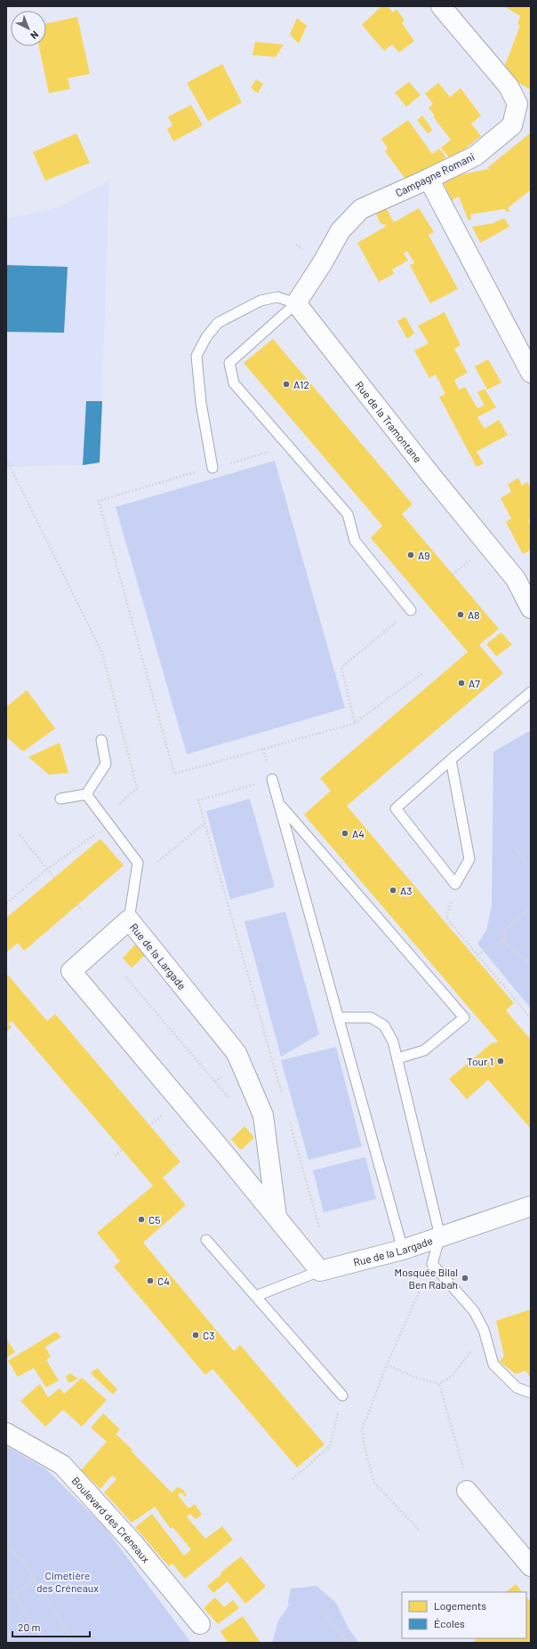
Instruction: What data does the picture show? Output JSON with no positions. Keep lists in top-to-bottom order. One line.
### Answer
{"streets":{"street":["Campagne Romani","Rue de la Tramontane","Rue de la Largade","Boulevard des Créneaux"]},"crossings":[["Campagne Romani","Rue de la Tramontane"]],"parks":["Cimetière des Créneaux"],"places":["A12","A9","A8","A7","A4","A3","Tour 1","C5","Mosquée Bilal Ben Rabah","C4","C3"],"legend":["Logements","Écoles"],"scale_bar":"20 m","north":"bottom right"}
